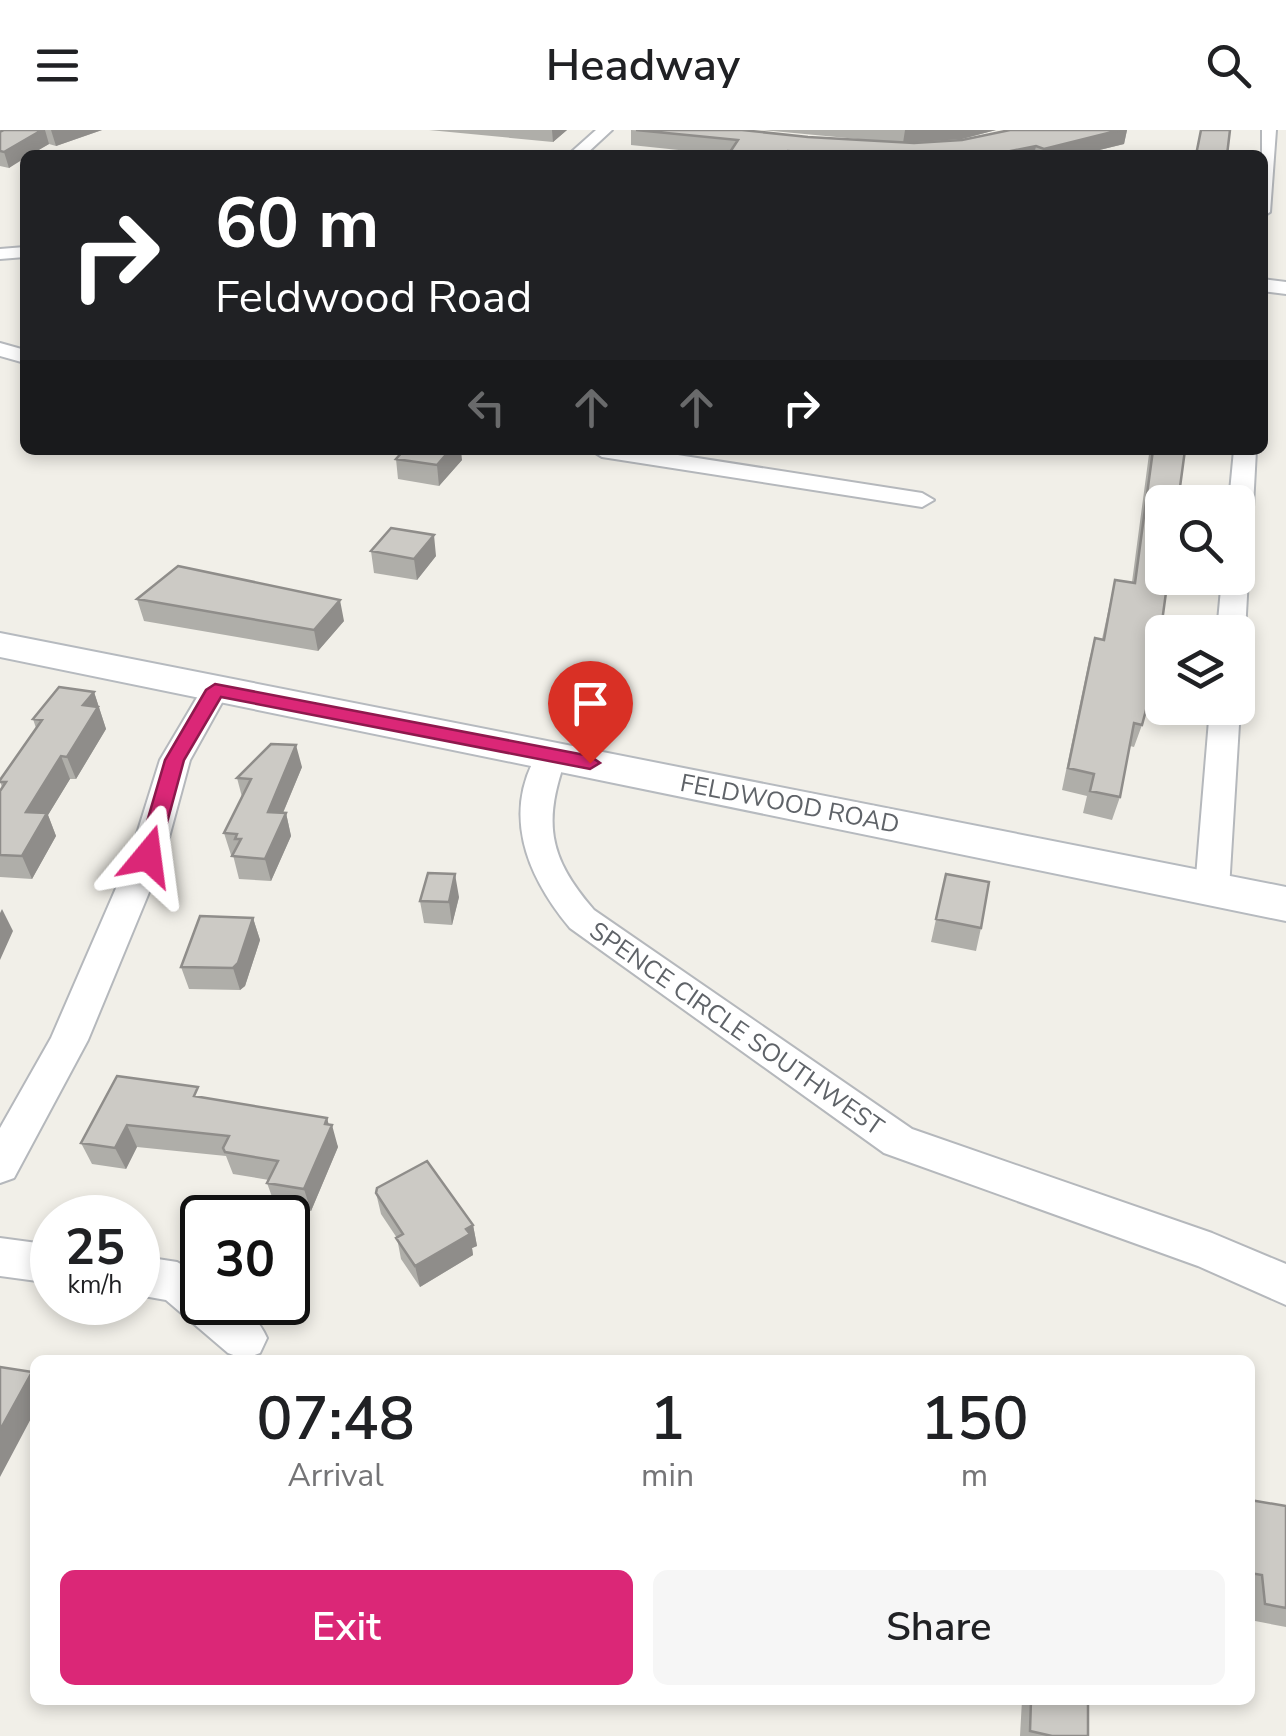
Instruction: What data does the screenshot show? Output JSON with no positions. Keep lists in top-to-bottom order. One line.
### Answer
{"streets":{"street":["FELDWOOD ROAD","SPENCE CIRCLE SOUTHWEST"]},"crossings":[["FELDWOOD ROAD","SPENCE CIRCLE SOUTHWEST"]],"page":{"header":"Headway","turn":["60 m","Feldwood Road"],"speed":"25 km/h","limit":"30","eta":["07:48","Arrival","1","min","150","m"],"buttons":["Exit","Share"]}}
